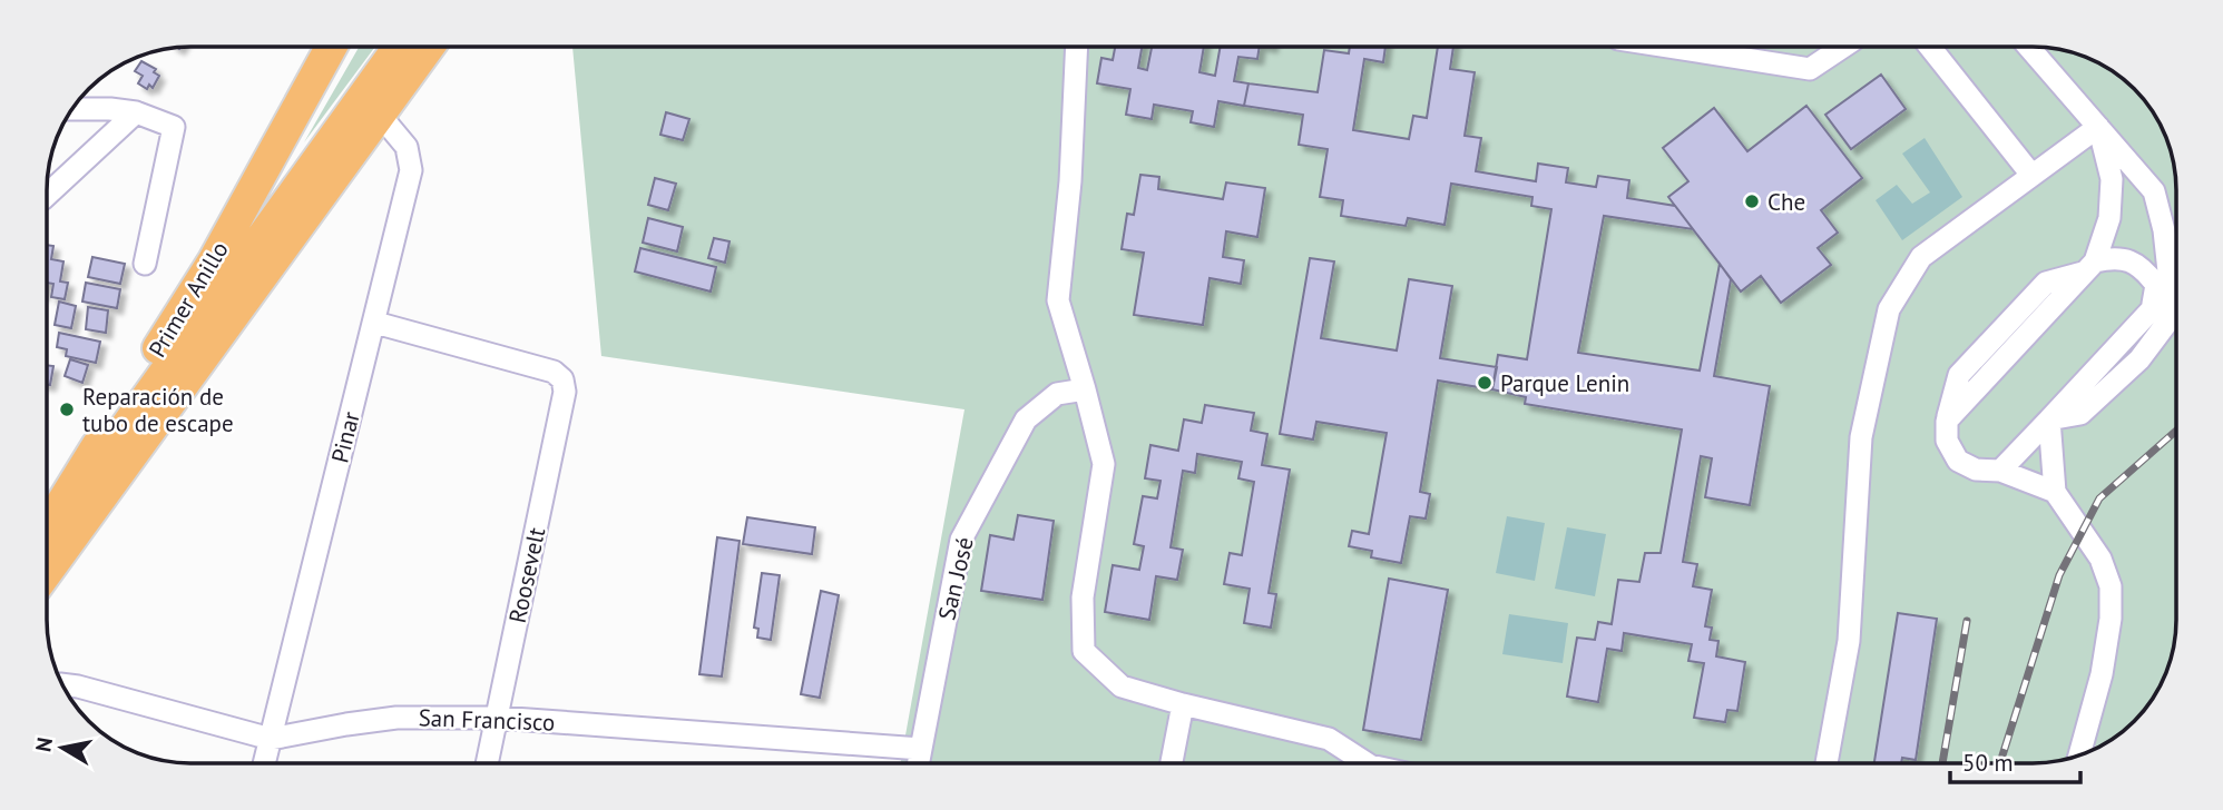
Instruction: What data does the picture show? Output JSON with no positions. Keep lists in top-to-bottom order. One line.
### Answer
{"streets":{"highway":["Primer Anillo"],"street":["Pinar","Roosevelt","San José","San Francisco"]},"crossings":[["Pinar","Roosevelt"],["Pinar","San Francisco"],["Roosevelt","San Francisco"],["San José","San Francisco"]],"places":["Che","Parque Lenin","Reparación de tubo de escape"],"scale_bar":"50 m","north":"left"}
